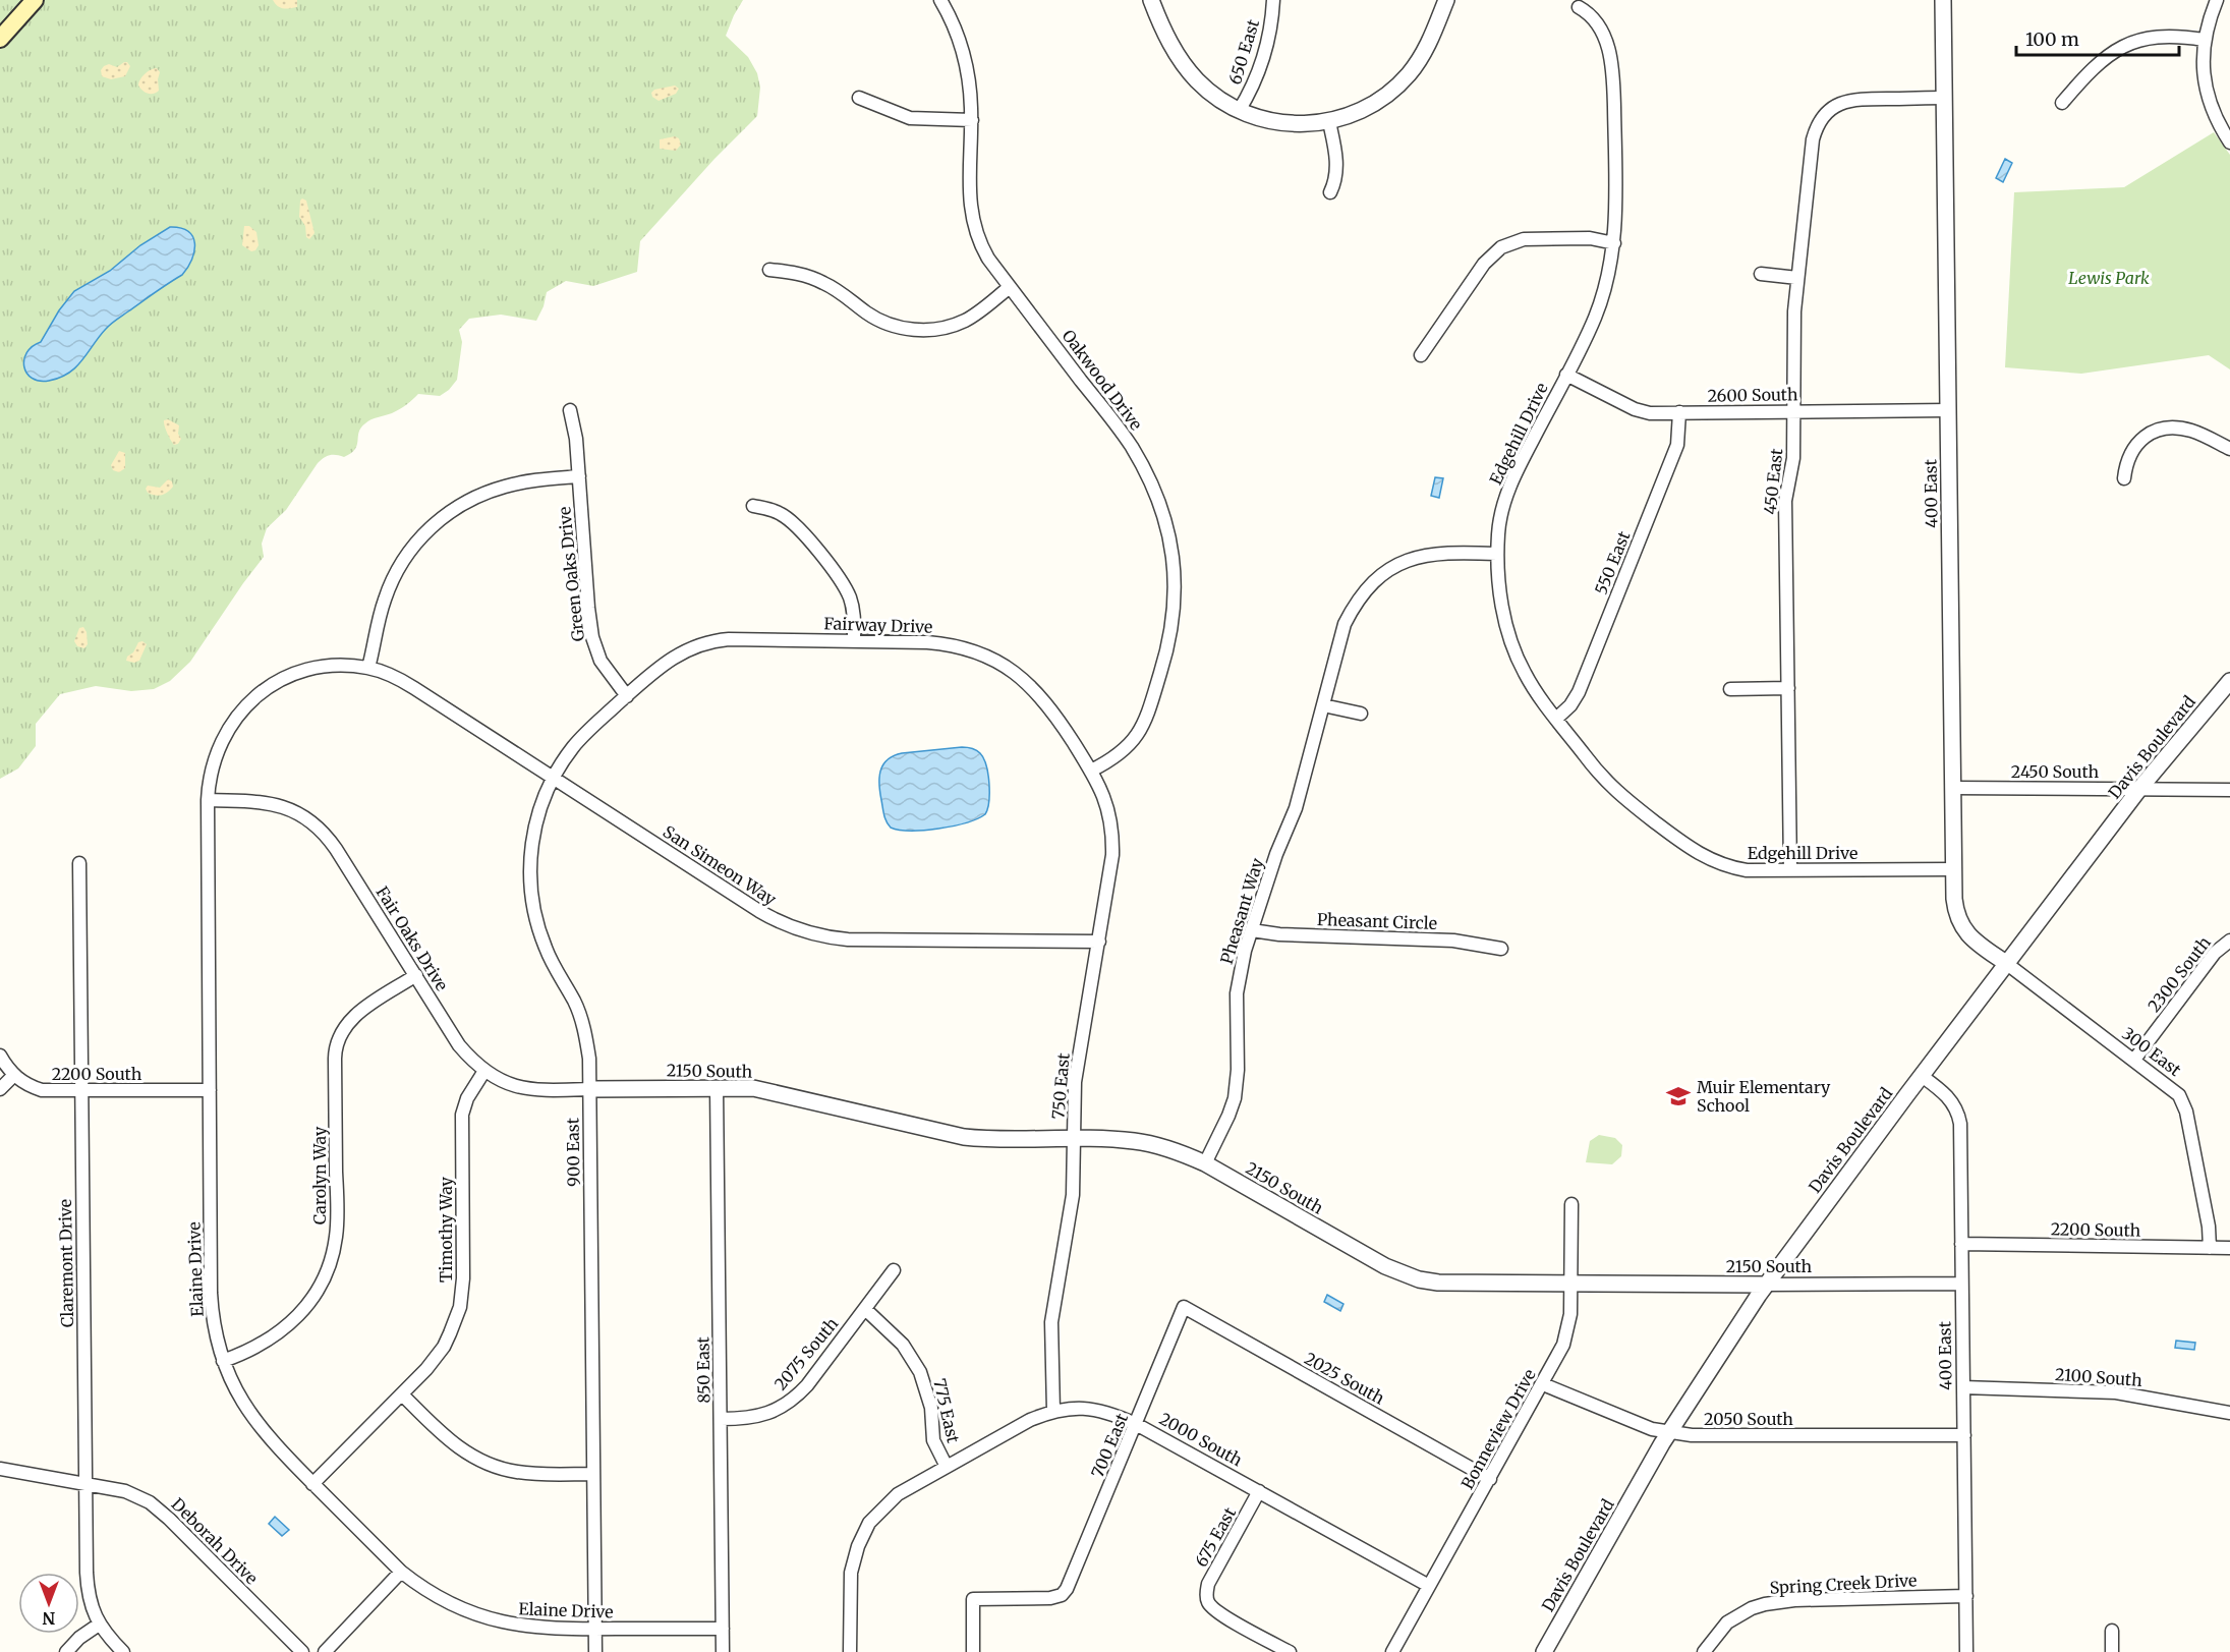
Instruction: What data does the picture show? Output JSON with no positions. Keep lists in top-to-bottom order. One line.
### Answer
{"streets":{"street":["650 East","Oakwood Drive","2600 South","Edgehill Drive","450 East","400 East","550 East","Green Oaks Drive","Fairway Drive","Davis Boulevard","2450 South","San Simeon Way","Pheasant Way","Pheasant Circle","Fair Oaks Drive","2300 South","300 East","2150 South","2200 South","750 East","900 East","Carolyn Way","Timothy Way","Claremont Drive","Elaine Drive","2075 South","850 East","2100 South","2025 South","775 East","2050 South","Bonneview Drive","2000 South","700 East","675 East","Deborah Drive","Spring Creek Drive"]},"crossings":[["Oakwood Drive","Fairway Drive"],["Oakwood Drive","750 East"],["2600 South","Edgehill Drive"],["2600 South","450 East"],["2600 South","400 East"],["2600 South","550 East"],["Edgehill Drive","450 East"],["Edgehill Drive","400 East"],["Edgehill Drive","550 East"],["Edgehill Drive","Pheasant Way"],["450 East","400 East"],["400 East","Davis Boulevard"],["400 East","2450 South"],["400 East","300 East"],["400 East","2150 South"],["400 East","2200 South"],["400 East","2100 South"],["400 East","2050 South"],["400 East","Spring Creek Drive"],["Green Oaks Drive","Fairway Drive"],["Green Oaks Drive","900 East"],["Fairway Drive","750 East"],["Fairway Drive","900 East"],["Davis Boulevard","2450 South"],["Davis Boulevard","300 East"],["Davis Boulevard","2150 South"],["Davis Boulevard","2050 South"],["San Simeon Way","750 East"],["San Simeon Way","900 East"],["San Simeon Way","Elaine Drive"],["Pheasant Way","Pheasant Circle"],["Pheasant Way","2150 South"],["Fair Oaks Drive","2150 South"],["Fair Oaks Drive","900 East"],["Fair Oaks Drive","Carolyn Way"],["Fair Oaks Drive","Timothy Way"],["Fair Oaks Drive","Elaine Drive"],["2300 South","300 East"],["300 East","2200 South"],["2150 South","750 East"],["2150 South","900 East"],["2150 South","850 East"],["2150 South","Bonneview Drive"],["2200 South","Claremont Drive"],["2200 South","Elaine Drive"],["750 East","2000 South"],["900 East","Elaine Drive"],["Carolyn Way","Elaine Drive"],["Timothy Way","Elaine Drive"],["Claremont Drive","Deborah Drive"],["Elaine Drive","850 East"],["2075 South","850 East"],["2075 South","775 East"],["2025 South","Bonneview Drive"],["2025 South","700 East"],["775 East","2000 South"],["2050 South","Bonneview Drive"],["Bonneview Drive","2000 South"],["2000 South","700 East"],["2000 South","675 East"]],"parks":["Lewis Park"],"places":{"school or university":["Muir Elementary School"]},"scale_bar":"100 m","north":"bottom"}
